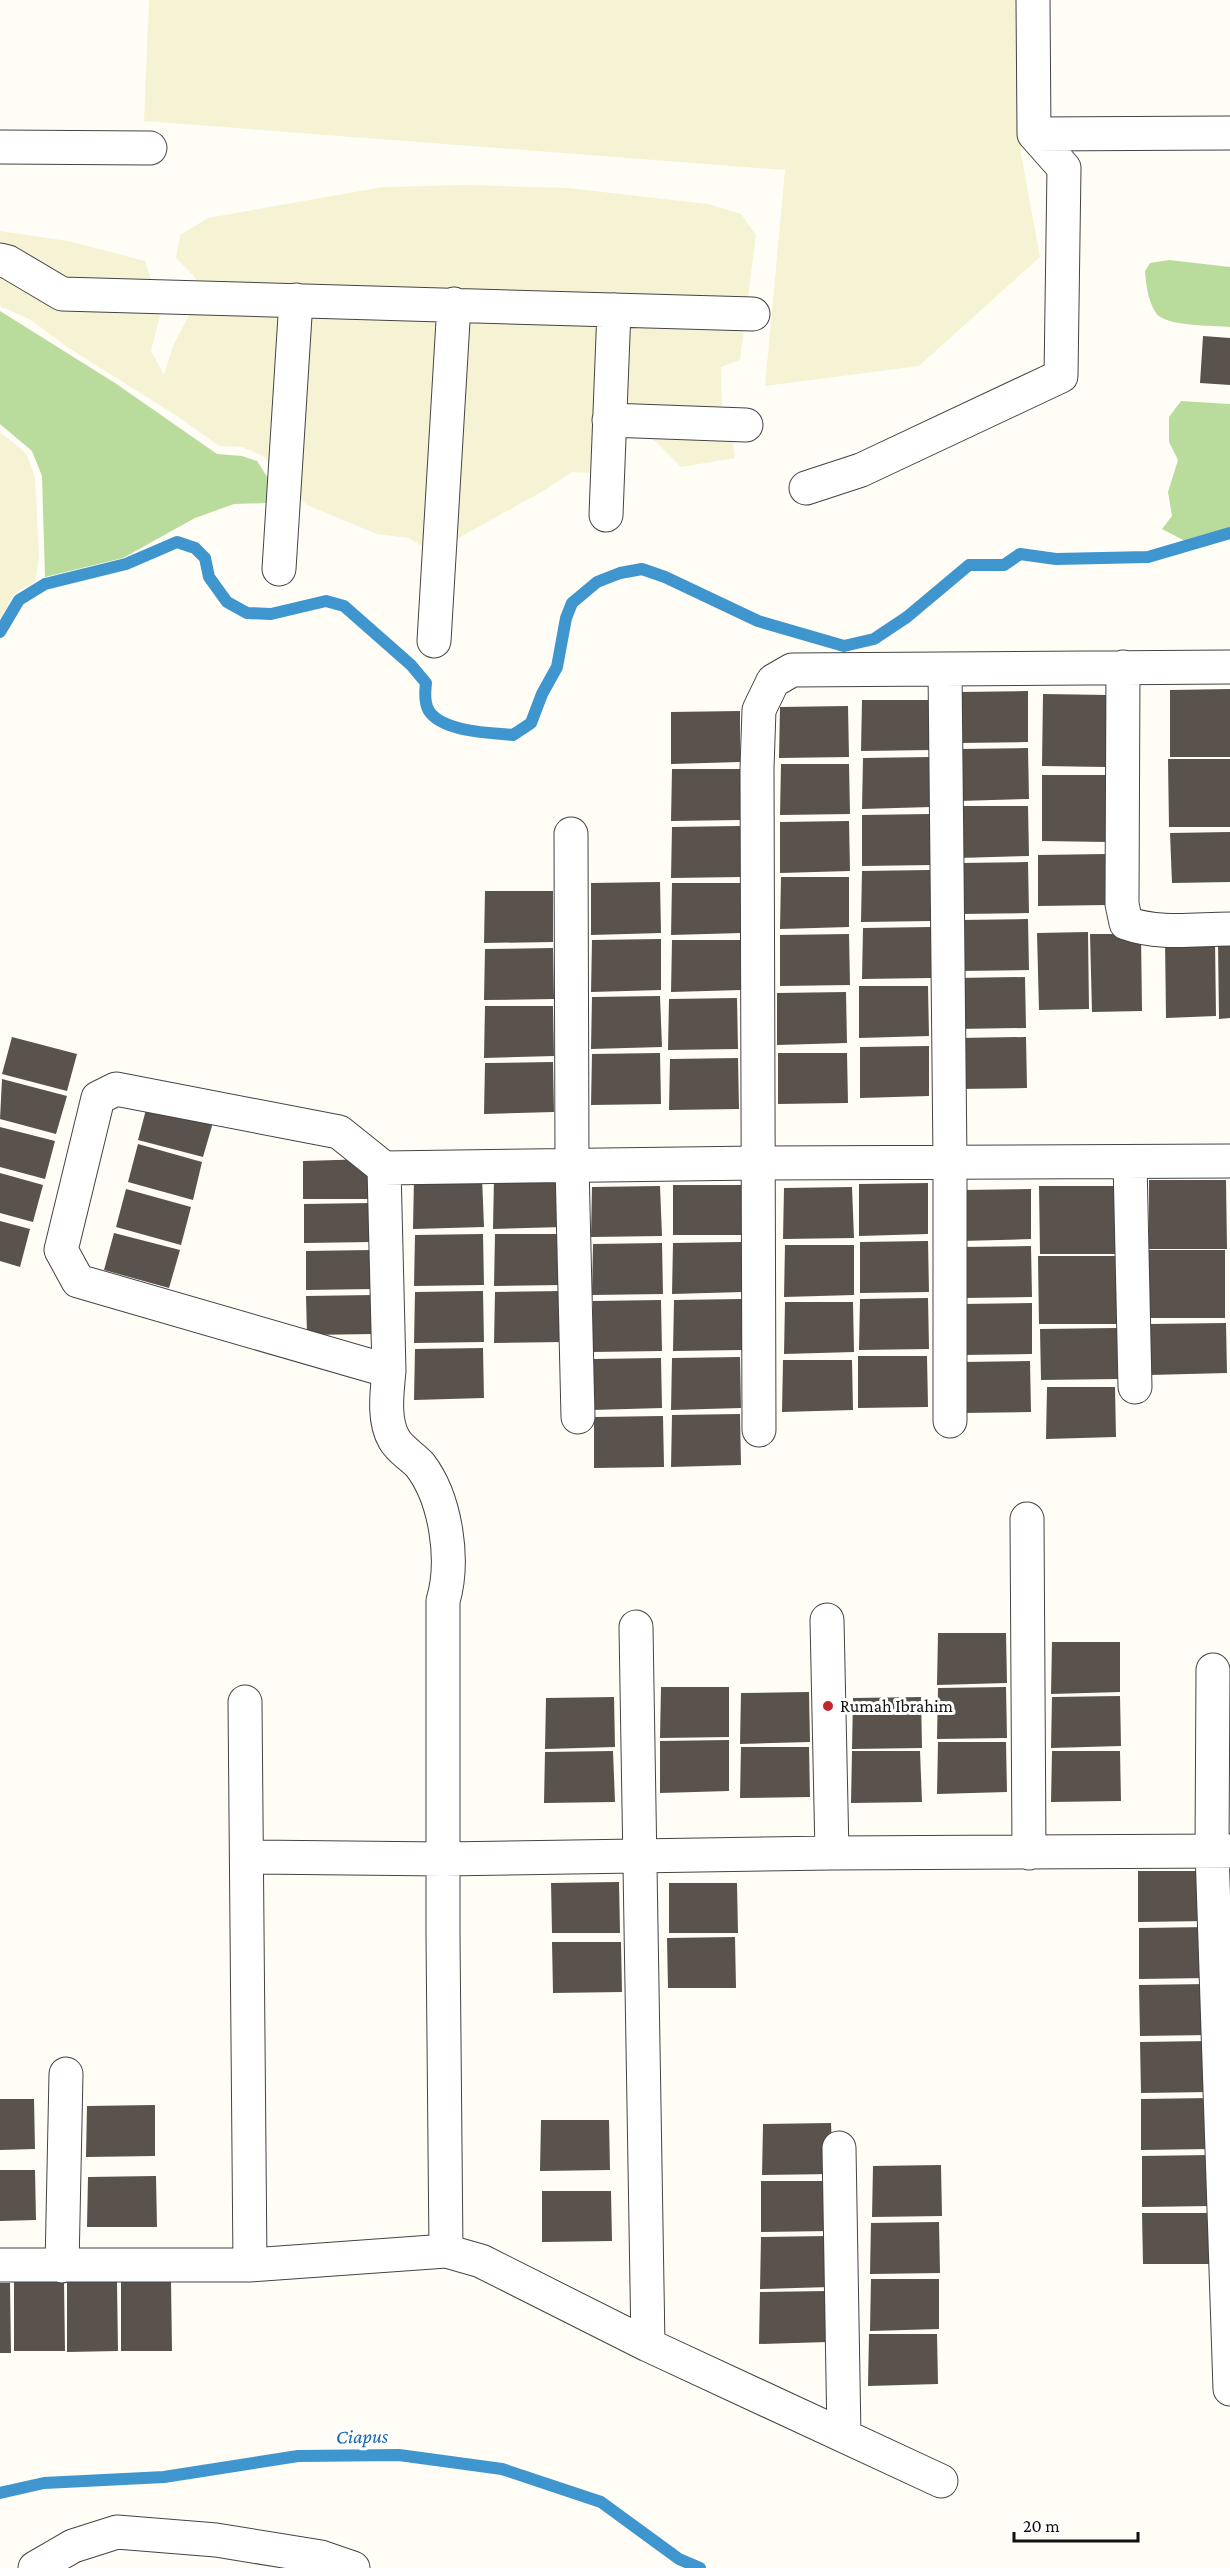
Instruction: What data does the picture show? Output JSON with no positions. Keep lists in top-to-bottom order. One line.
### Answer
{"water":["Ciapus"],"places":["Rumah Ibrahim"],"scale_bar":"20 m"}
